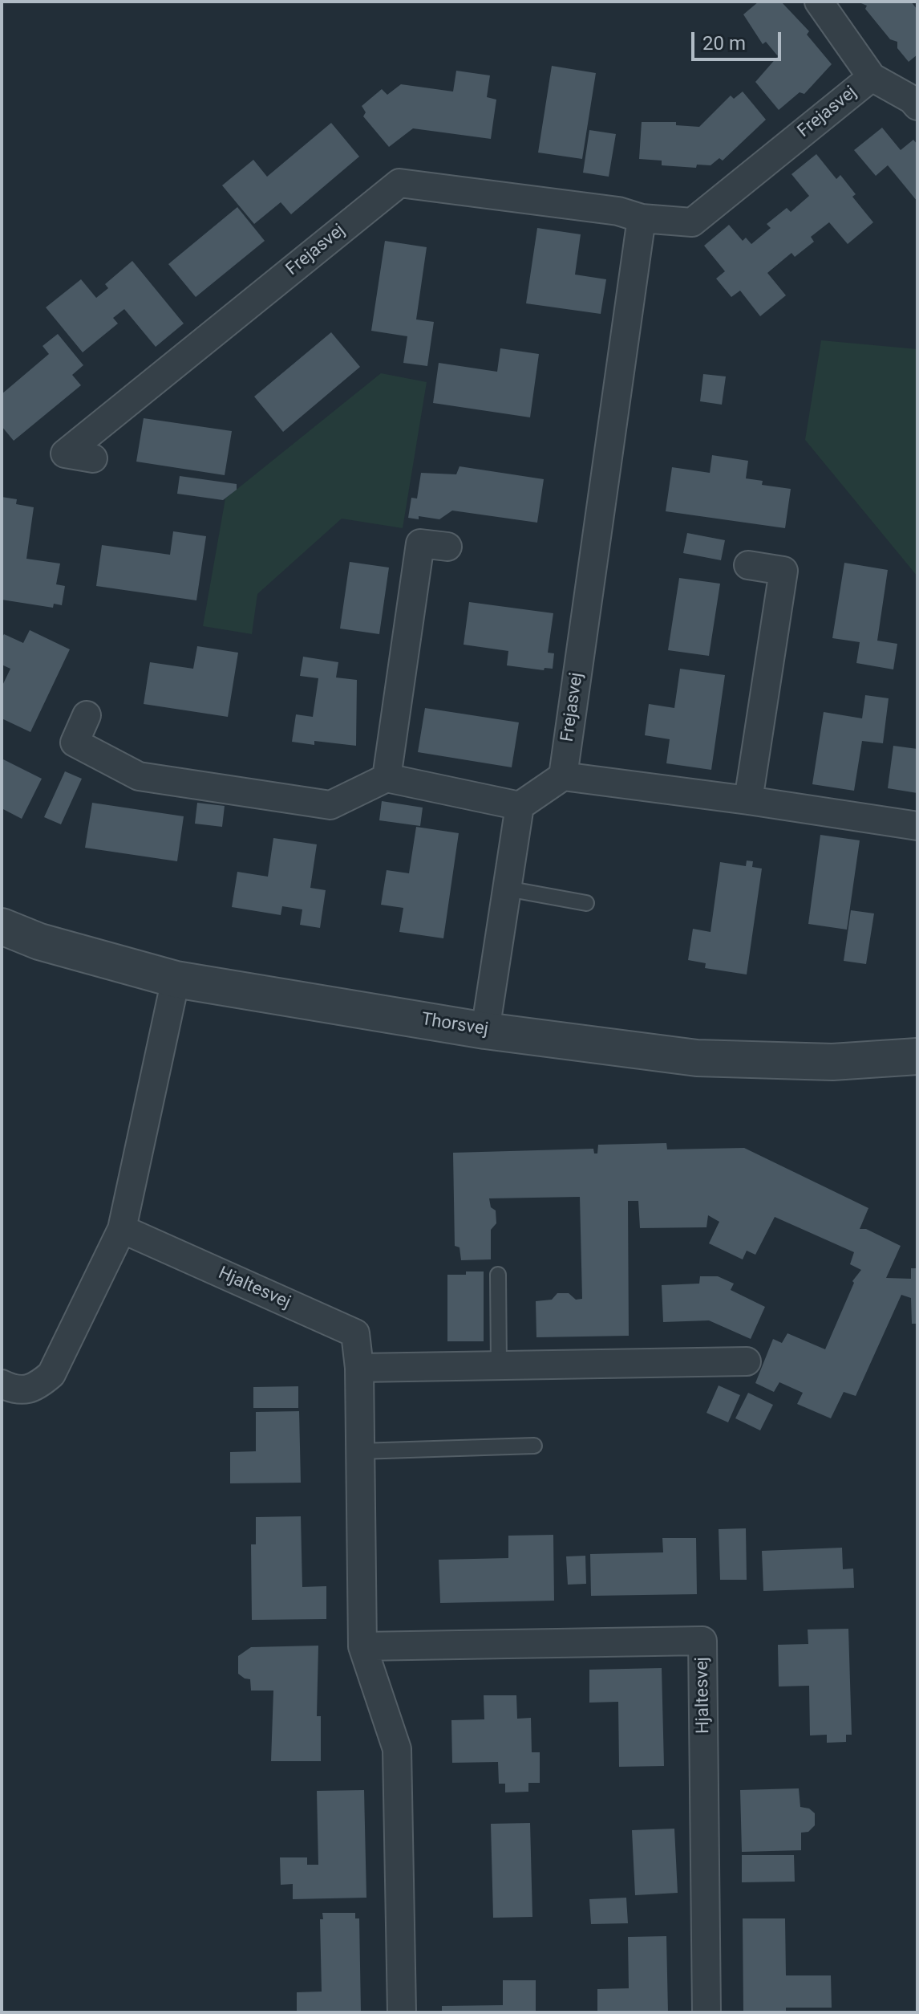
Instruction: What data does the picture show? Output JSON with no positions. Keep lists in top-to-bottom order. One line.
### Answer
{"streets":{"street":["Frejasvej","Thorsvej","Hjaltesvej"]},"scale_bar":"20 m"}
